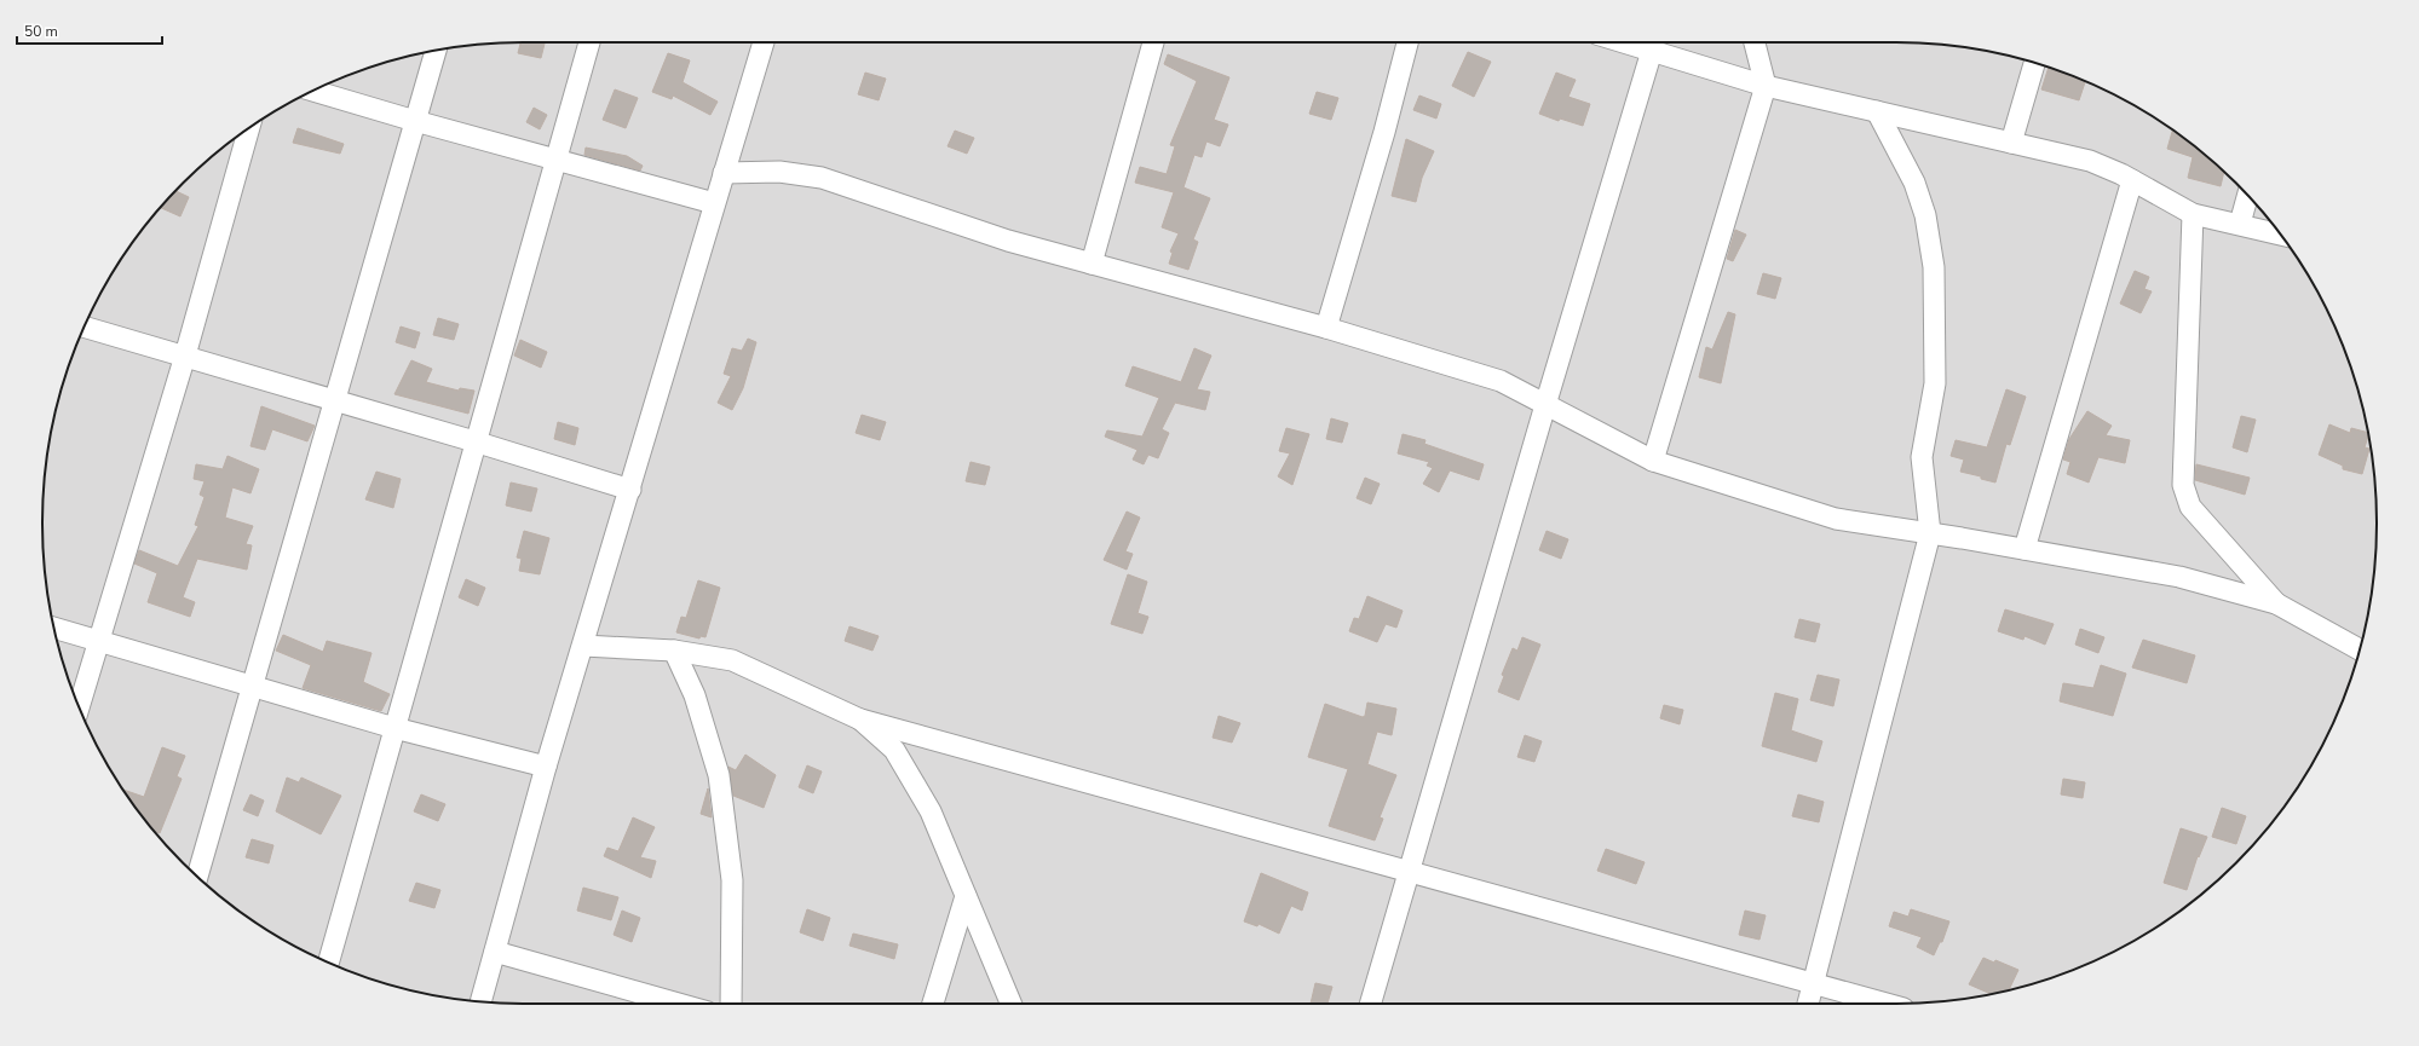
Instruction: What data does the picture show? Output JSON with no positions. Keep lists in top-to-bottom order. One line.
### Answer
{"scale_bar":"50 m"}
